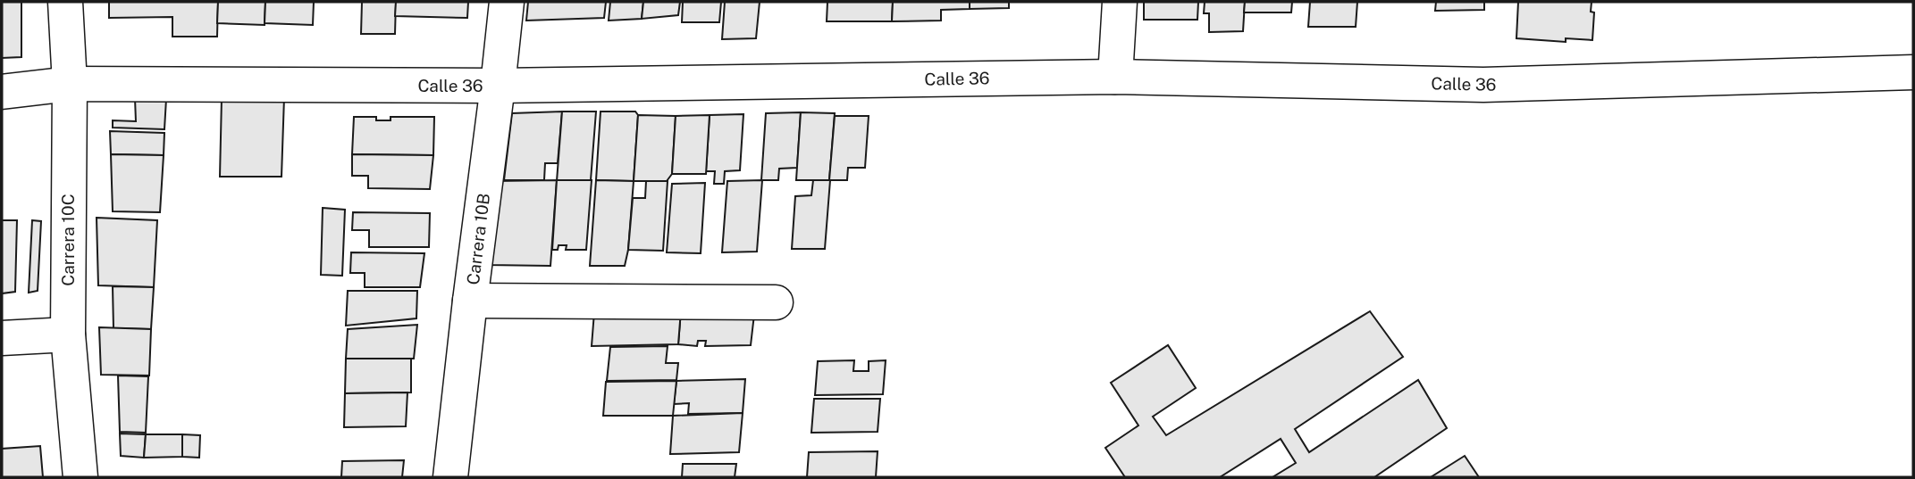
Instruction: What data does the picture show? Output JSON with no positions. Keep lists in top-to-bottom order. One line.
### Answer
{"streets":{"street":["Calle 36","Carrera 10B","Carrera 10C"]},"crossings":[["Calle 36","Carrera 10B"],["Calle 36","Carrera 10C"]]}
